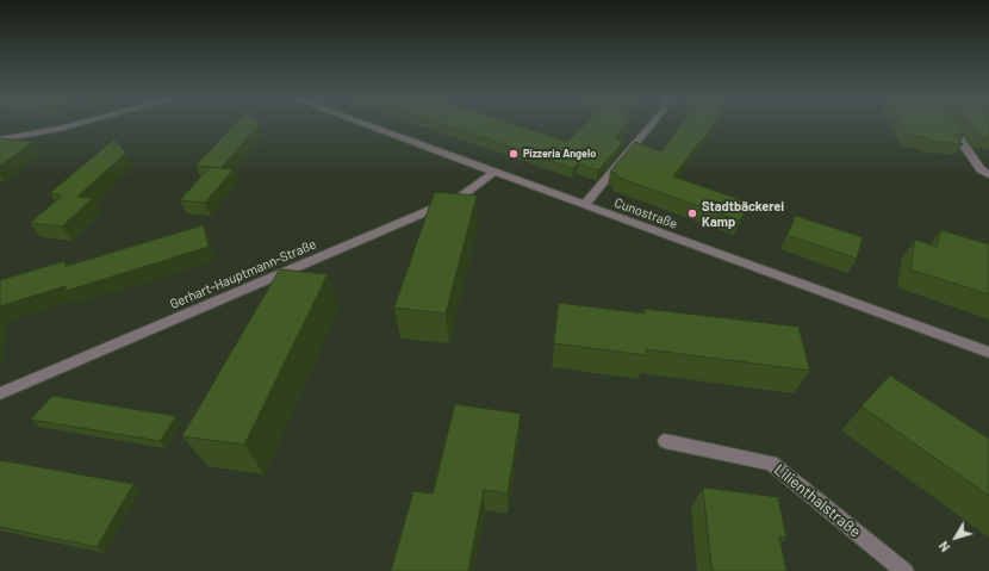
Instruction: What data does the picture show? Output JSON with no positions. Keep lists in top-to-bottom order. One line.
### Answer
{"streets":{"street":["Cunostraße","Gerhart-Hauptmann-Straße","Lilienthalstraße"]},"crossings":[["Cunostraße","Gerhart-Hauptmann-Straße"]],"places":["Pizzeria Angelo","Stadtbäckerei Kamp"],"north":"bottom left"}
